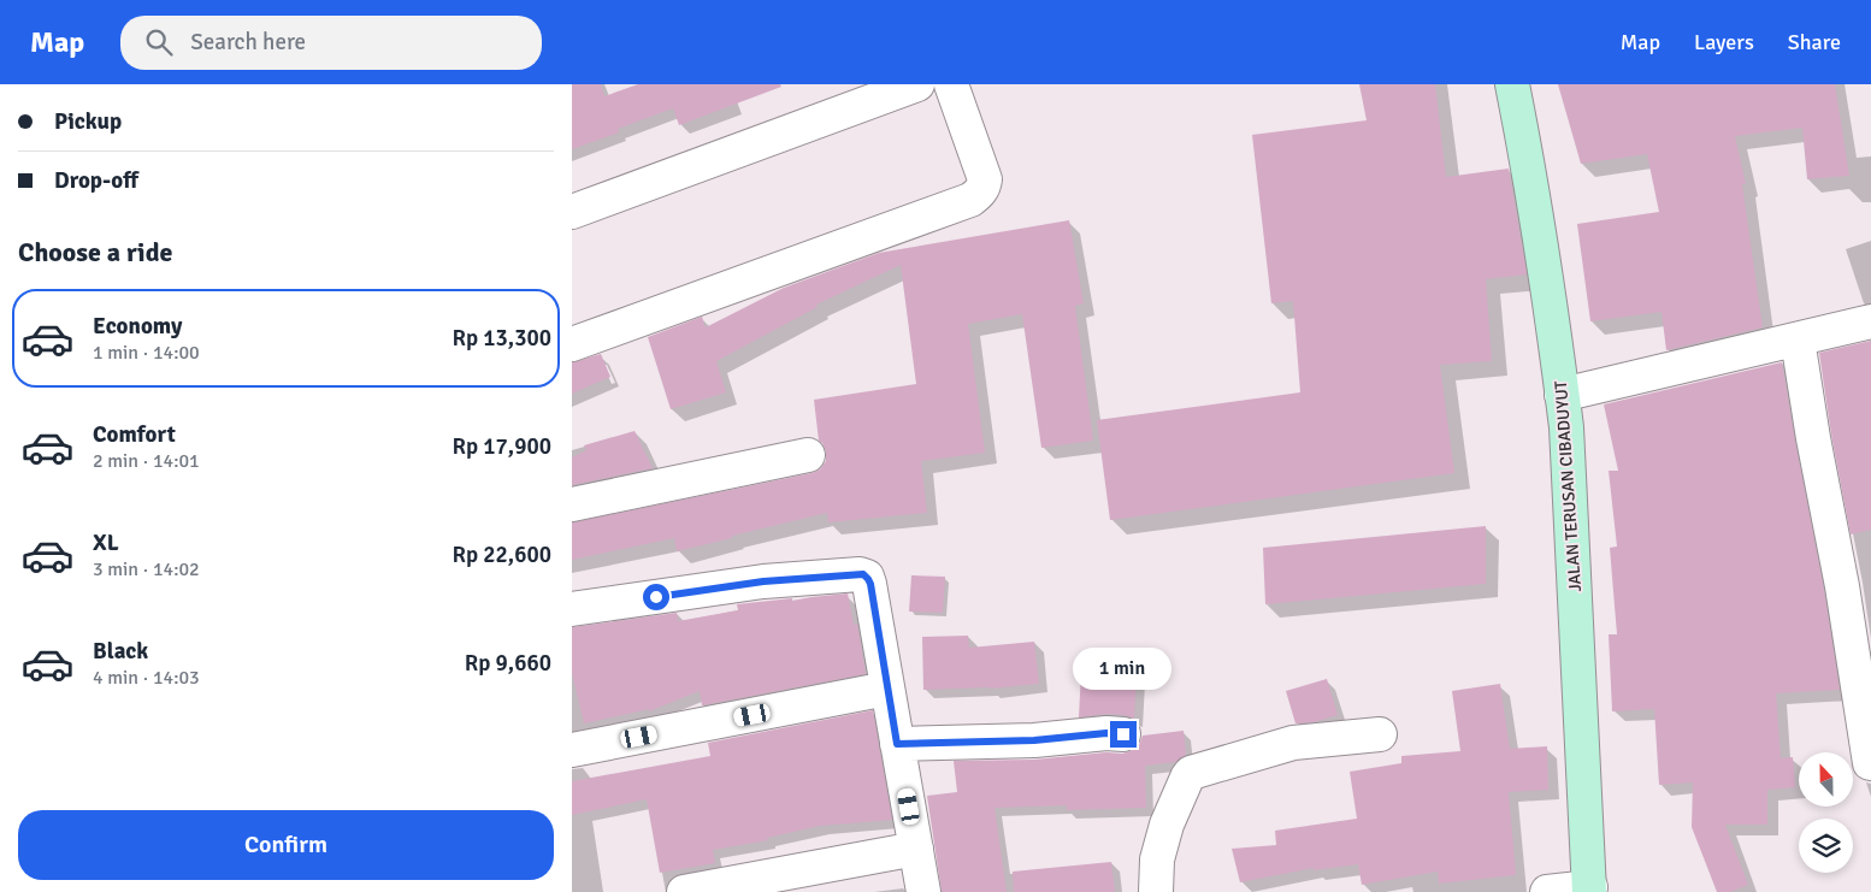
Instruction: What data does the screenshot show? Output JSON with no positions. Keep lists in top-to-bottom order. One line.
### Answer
{"streets":{"main road":["JALAN TERUSAN CIBADUYUT"]},"north":"top","page":{"header":"Map","search":"Search here","nav":["Map","Layers","Share"],"banner":["Pickup","Drop-off"],"heading":"Choose a ride","list":[{"name":"Economy","note":"1 min · 14:00","value":"Rp 13,300"},{"name":"Comfort","note":"2 min · 14:01","value":"Rp 17,900"},{"name":"XL","note":"3 min · 14:02","value":"Rp 22,600"},{"name":"Black","note":"4 min · 14:03","value":"Rp 9,660"}],"bubble":"1 min","buttons":"Confirm"}}
